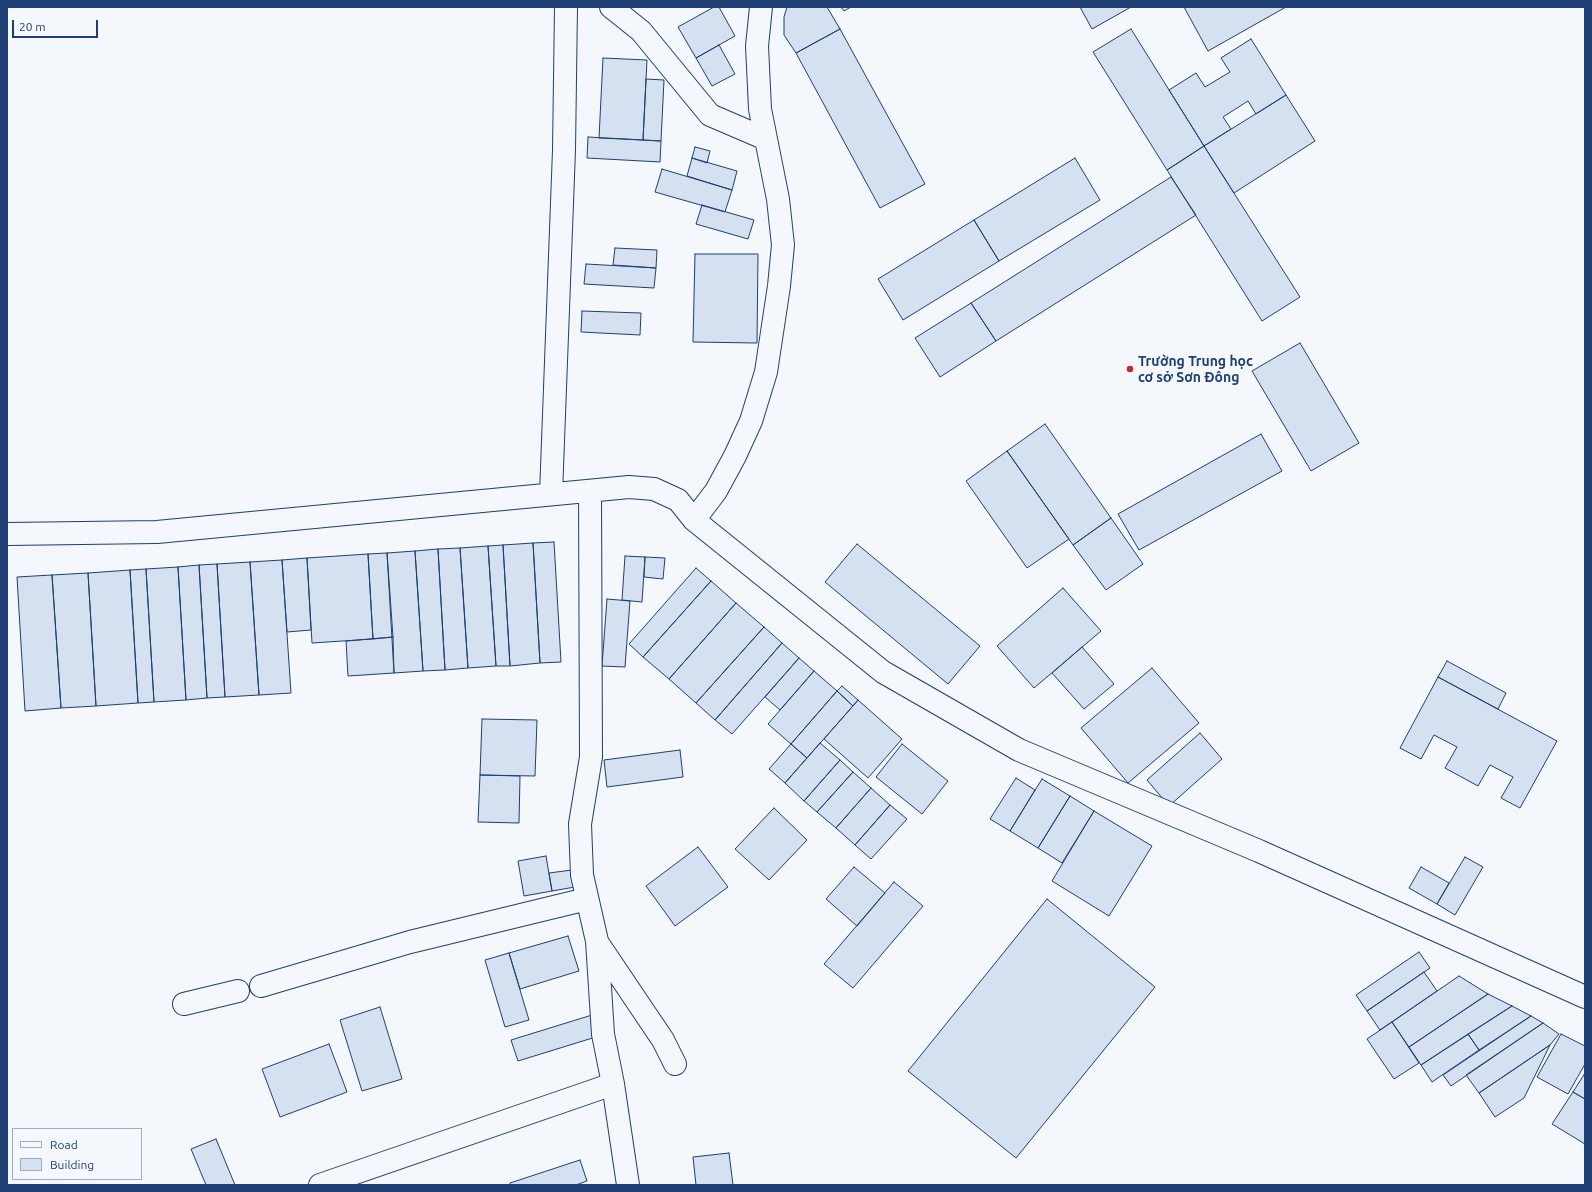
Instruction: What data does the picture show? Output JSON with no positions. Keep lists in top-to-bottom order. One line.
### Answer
{"places":["Trường Trung học cơ sở Sơn Đông"],"legend":["Road","Building"],"scale_bar":"20 m"}
